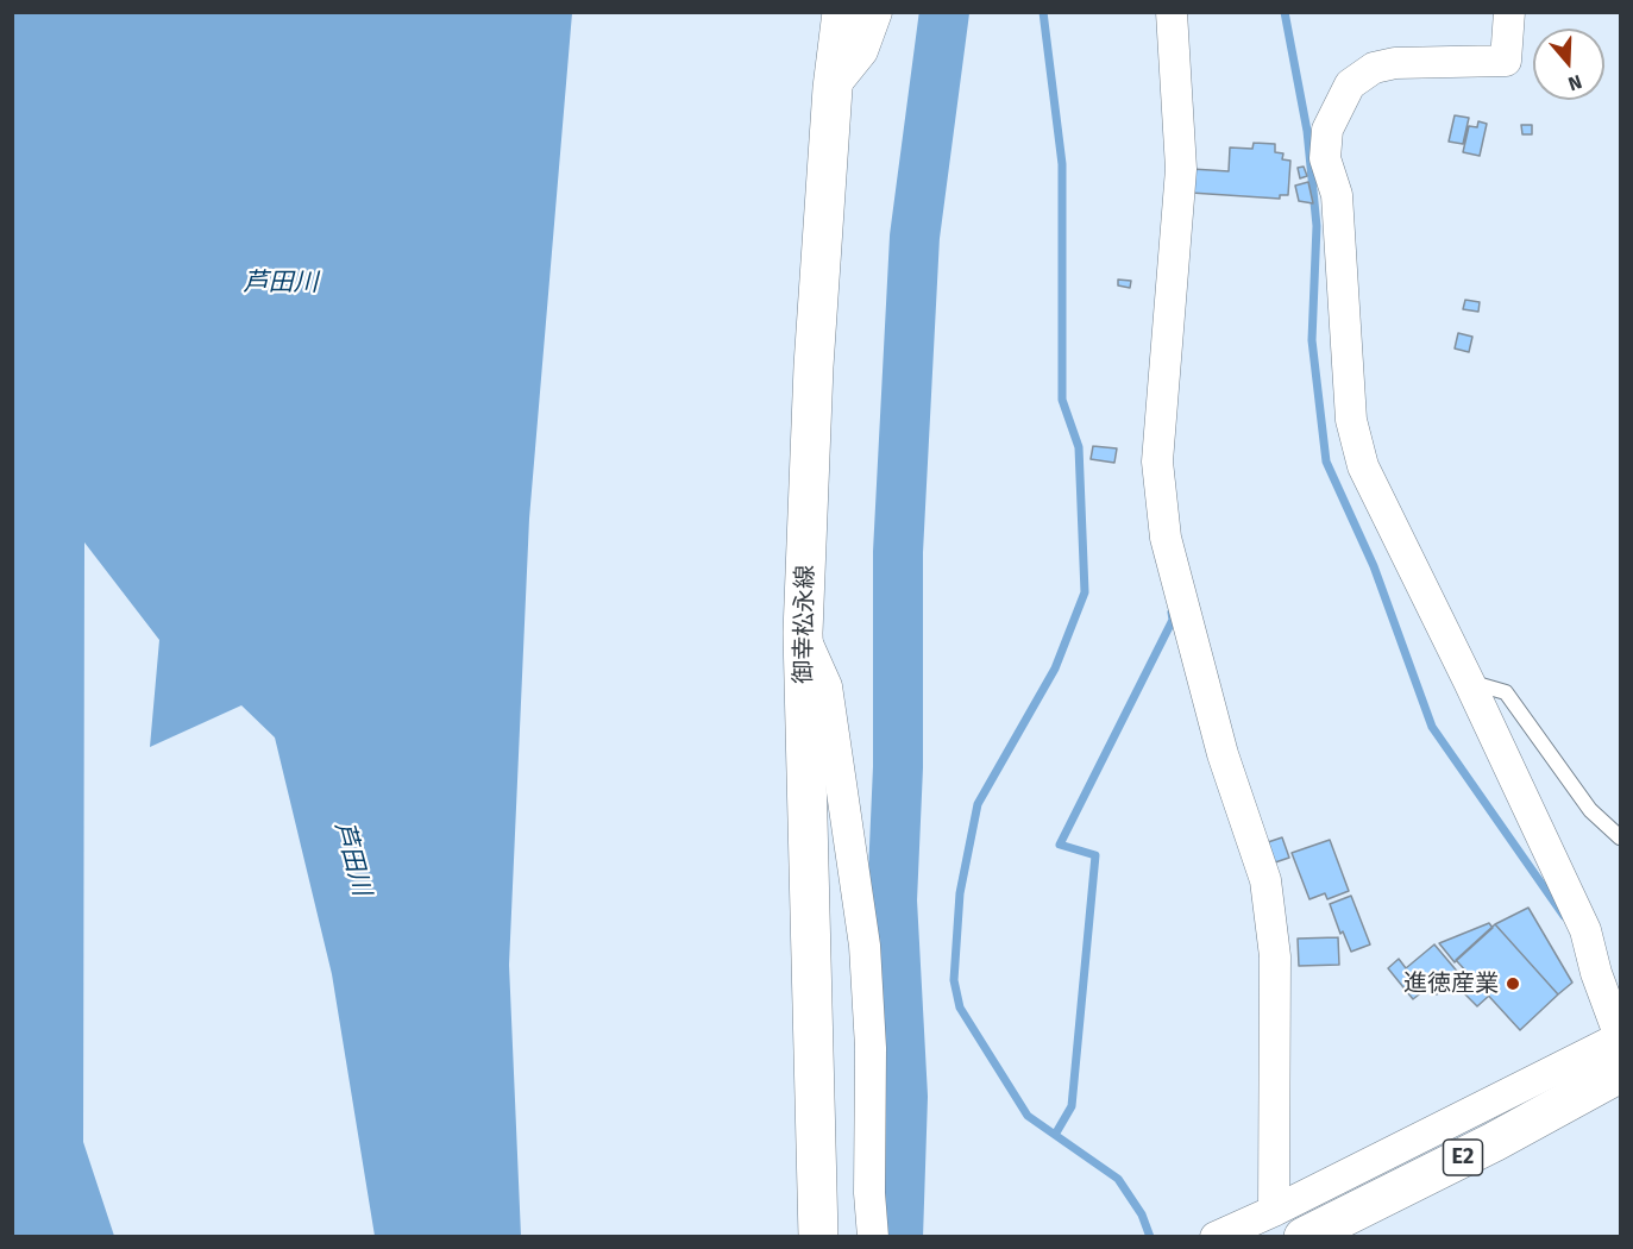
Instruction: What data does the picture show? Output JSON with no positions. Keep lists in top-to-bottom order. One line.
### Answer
{"streets":{"main road":["御幸松永線","E2"]},"water":["芦田川"],"places":["進徳産業"],"north":"bottom"}
